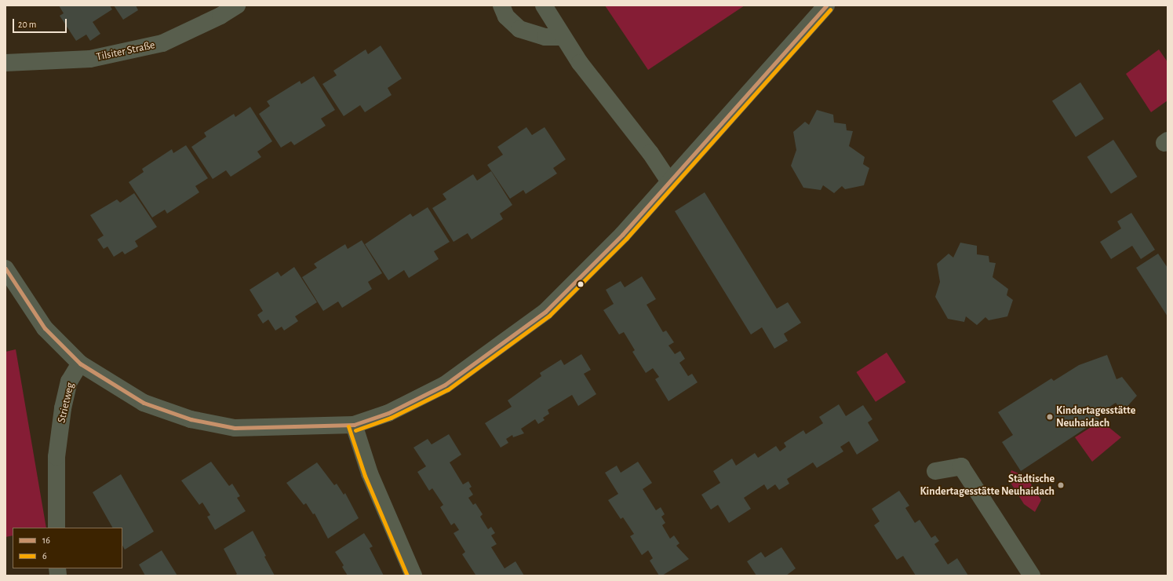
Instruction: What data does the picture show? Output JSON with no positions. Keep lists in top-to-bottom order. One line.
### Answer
{"streets":{"street":["Tilsiter Straße","Strietweg"]},"places":["Kindertagesstätte Neuhaidach","Städtische Kindertagesstätte Neuhaidach"],"lines":["transit line 16","transit line 6"],"legend":["16","6"],"scale_bar":"20 m"}
